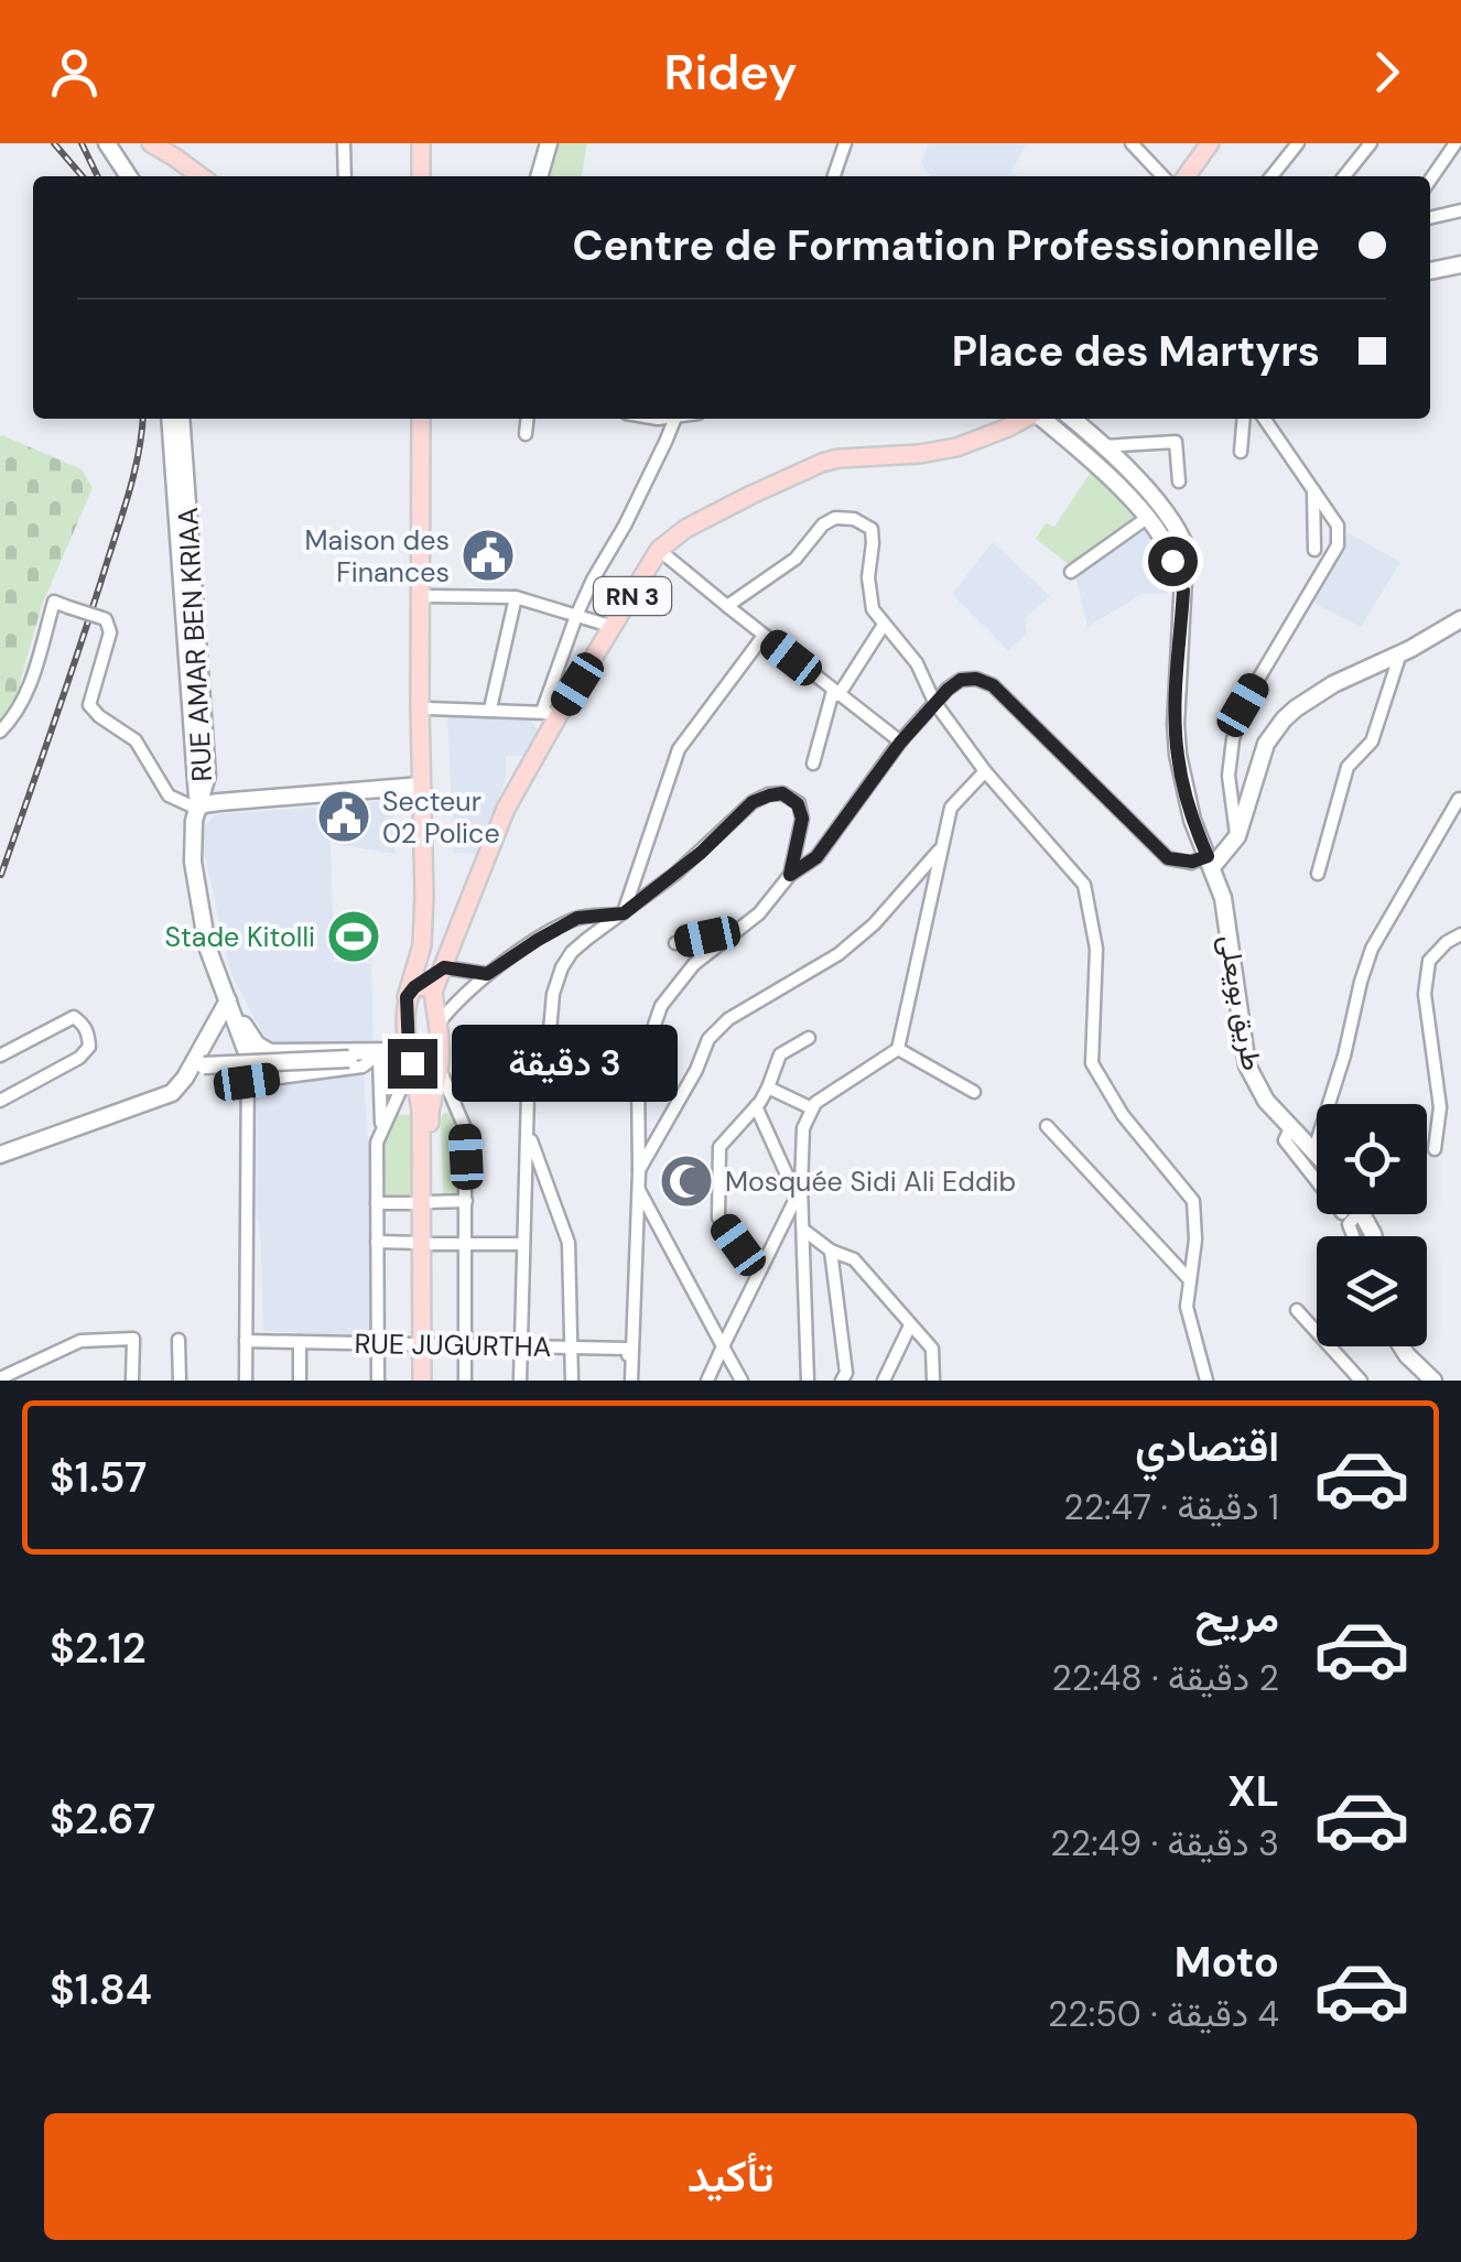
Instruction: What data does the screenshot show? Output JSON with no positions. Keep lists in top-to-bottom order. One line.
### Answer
{"streets":{"main road":["RN 3","RUE AMAR BEN KRIAA","طريق بويعلى"],"street":["RUE JUGURTHA"]},"places":{"public building":["Maison des Finances","Secteur 02 Police"],"sports":["Stade Kitolli"],"mosque":["Mosquée Sidi Ali Eddib"]},"page":{"header":"Ridey","banner":["Centre de Formation Professionnelle","Place des Martyrs"],"bubble":"3 دقيقة","list":[{"name":"اقتصادي","note":"1 دقيقة · 22:47","value":"$1.57"},{"name":"مريح","note":"2 دقيقة · 22:48","value":"$2.12"},{"name":"XL","note":"3 دقيقة · 22:49","value":"$2.67"},{"name":"Moto","note":"4 دقيقة · 22:50","value":"$1.84"}],"buttons":"تأكيد"}}
